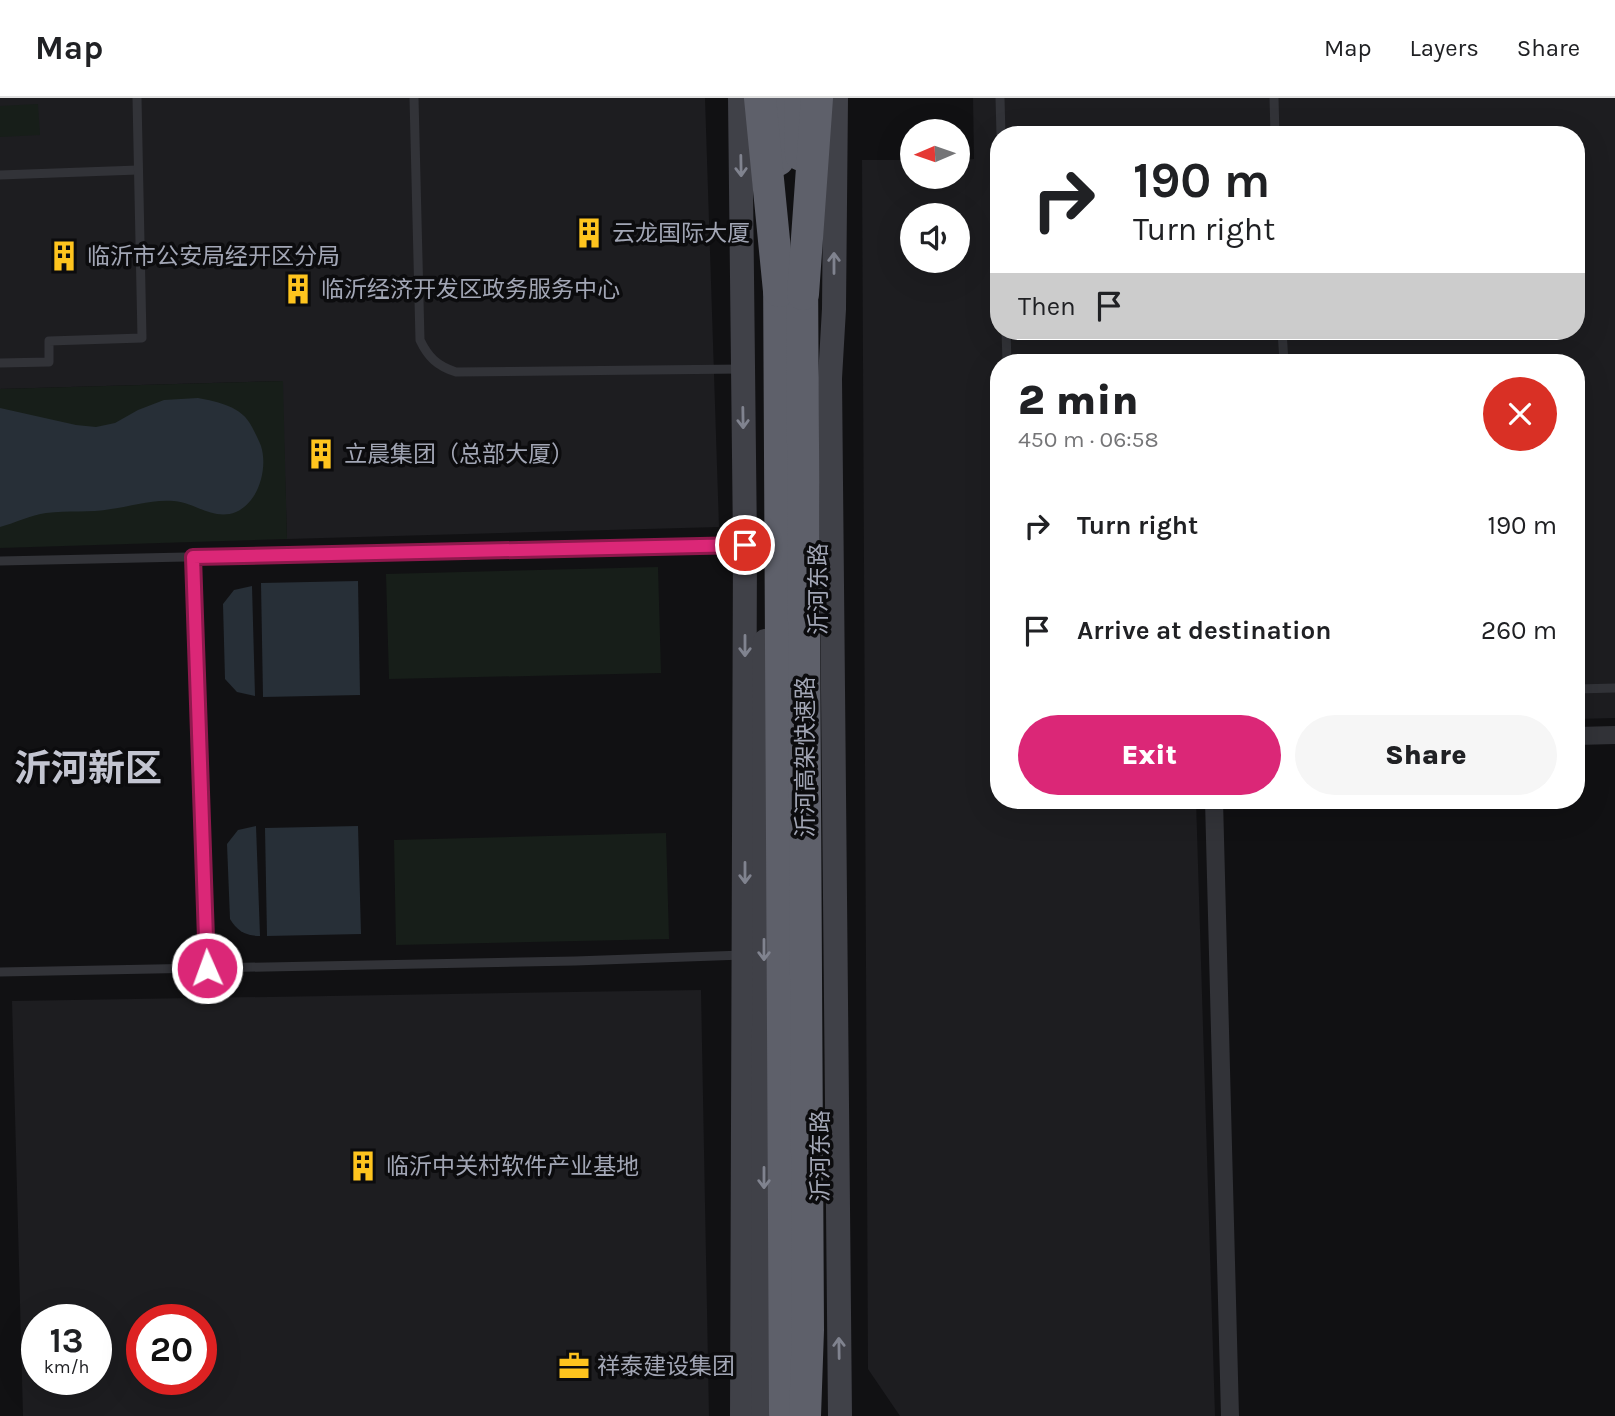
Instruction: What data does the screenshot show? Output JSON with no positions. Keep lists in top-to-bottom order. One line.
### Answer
{"streets":{"highway":["沂河高架快速路"],"main road":["沂河东路"]},"districts":["沂河新区"],"places":{"building":["云龙国际大厦","临沂市公安局经开区分局","临沂经济开发区政务服务中心","立晨集团（总部大厦）","临沂中关村软件产业基地"],"office":["祥泰建设集团"]},"north":"left","page":{"header":"Map","nav":["Map","Layers","Share"],"turn":["190 m","Turn right"],"then":"Then","heading":["2 min","450 m · 06:58"],"list":[{"name":"Turn right","value":"190 m"},{"name":"Arrive at destination","value":"260 m"}],"buttons":["Exit","Share"],"speed":"13 km/h","limit":"20"}}
